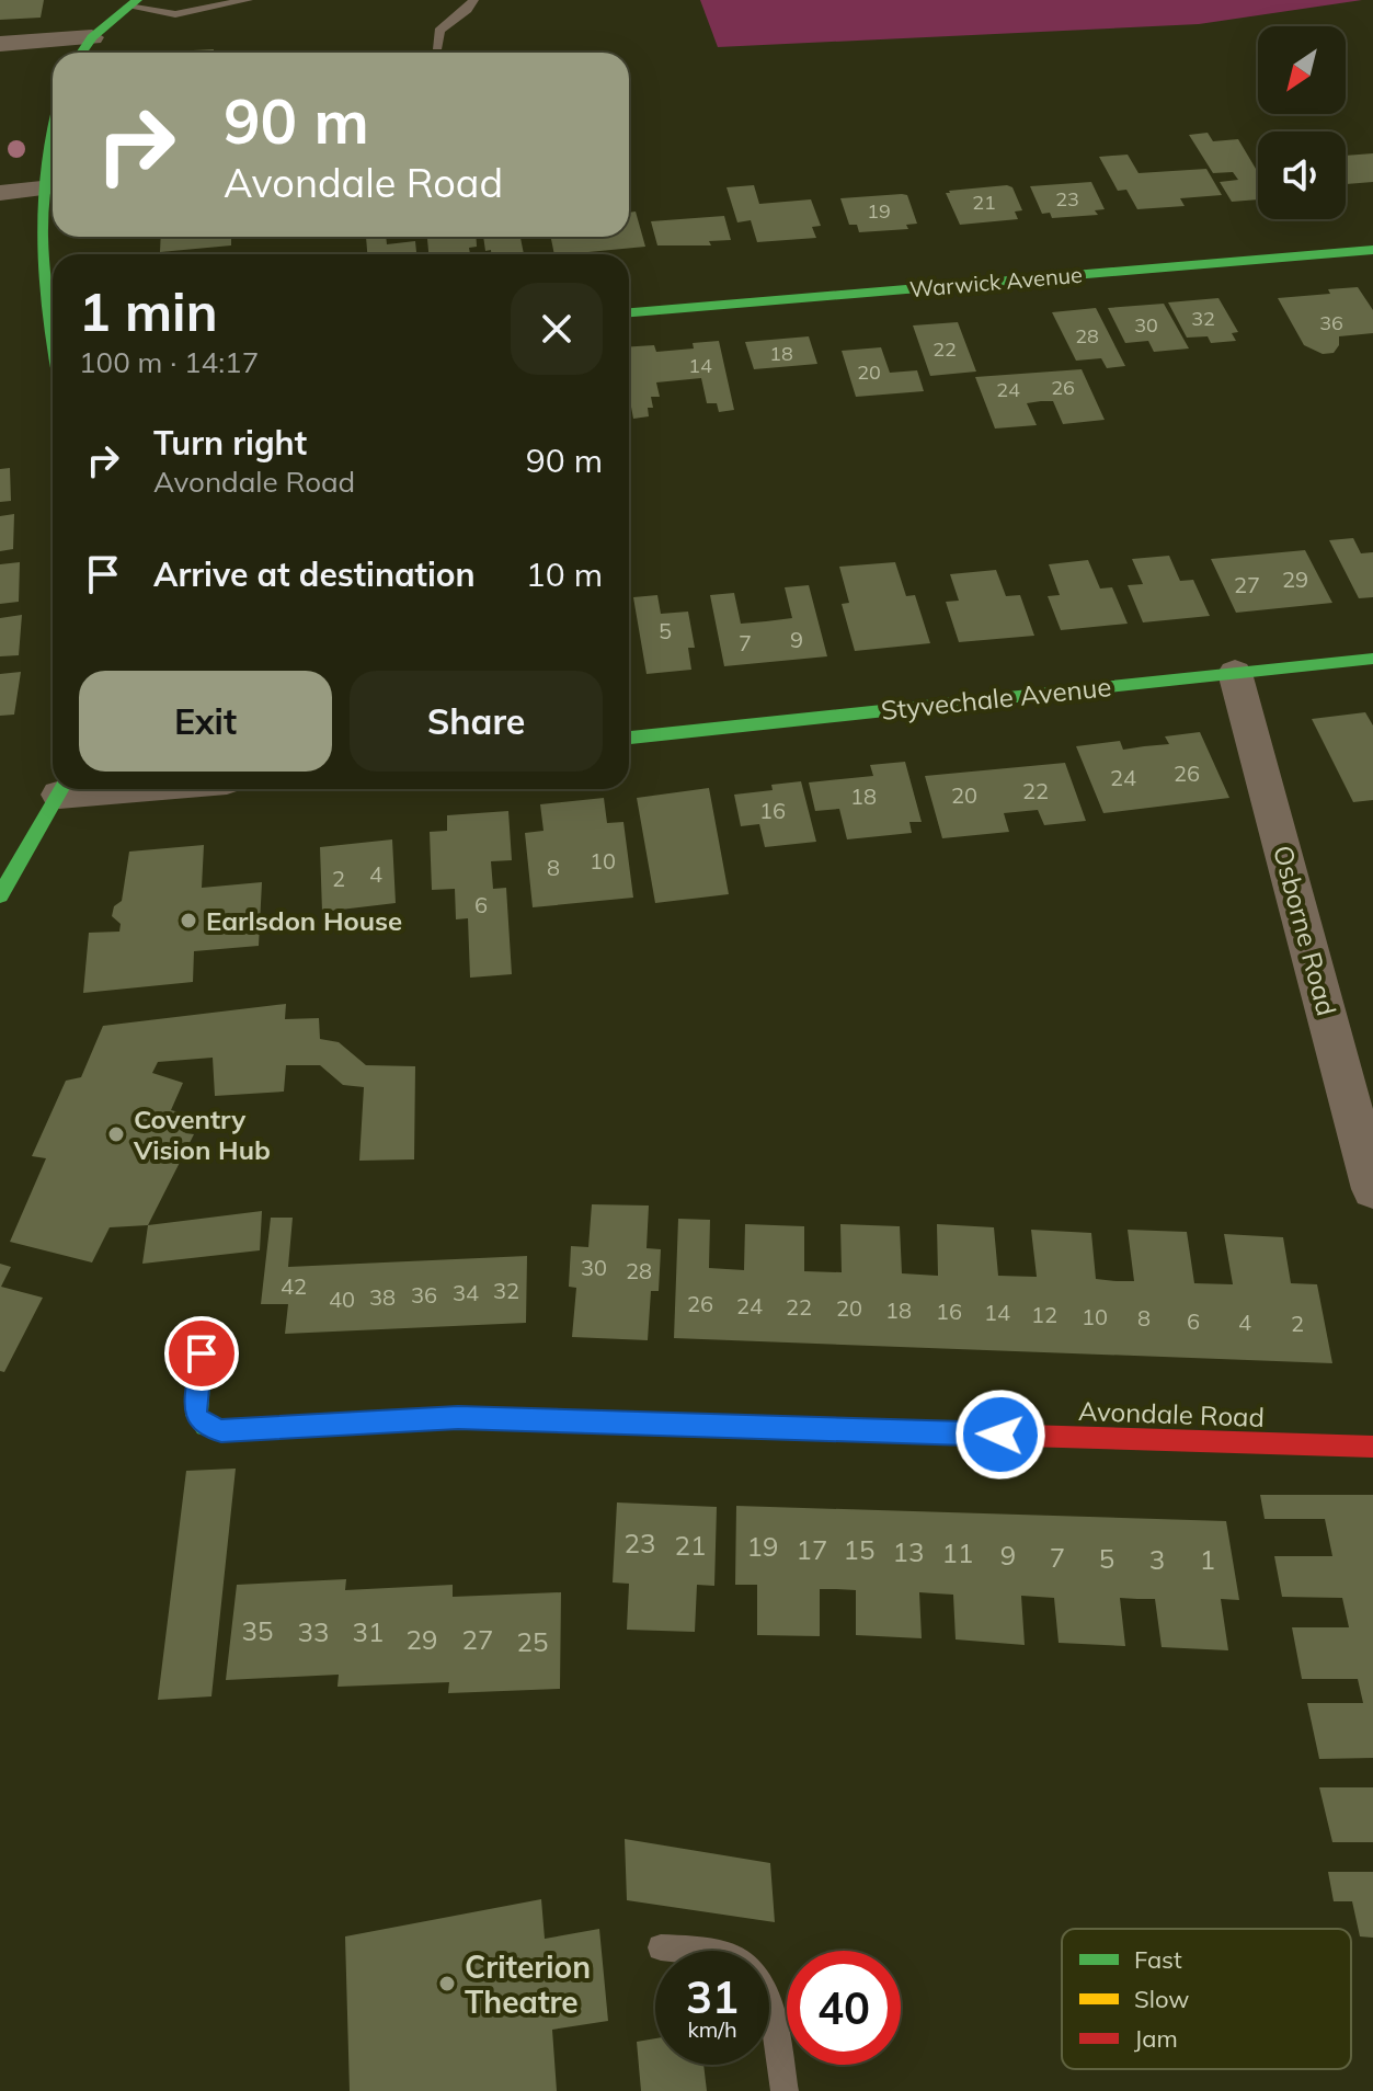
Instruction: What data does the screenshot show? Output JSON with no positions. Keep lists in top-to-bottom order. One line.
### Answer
{"streets":{"street":["Warwick Avenue","Styvechale Avenue","Osborne Road","Avondale Road"]},"crossings":[["Styvechale Avenue","Osborne Road"]],"places":["Earlsdon House","Coventry Vision Hub","Criterion Theatre"],"house_numbers":["23","21","19","32","36","30","28","22","18","14","20","26","24","29","27","5","9","7","26","24","22","20","18","16","10","8","4","2","6","30","28","42","32","34","36","38","40","26","24","22","20","18","16","14","12","10","8","6","4","2","23","21","19","17","15","13","11","9","7","5","3","1","35","33","31","29","27","25"],"legend":["Fast","Slow","Jam"],"north":"bottom left","page":{"turn":["90 m","Avondale Road"],"heading":["1 min","100 m · 14:17"],"list":[{"name":"Turn right","note":"Avondale Road","value":"90 m"},{"name":"Arrive at destination","value":"10 m"}],"buttons":["Exit","Share"],"speed":"31 km/h","limit":"40"}}
